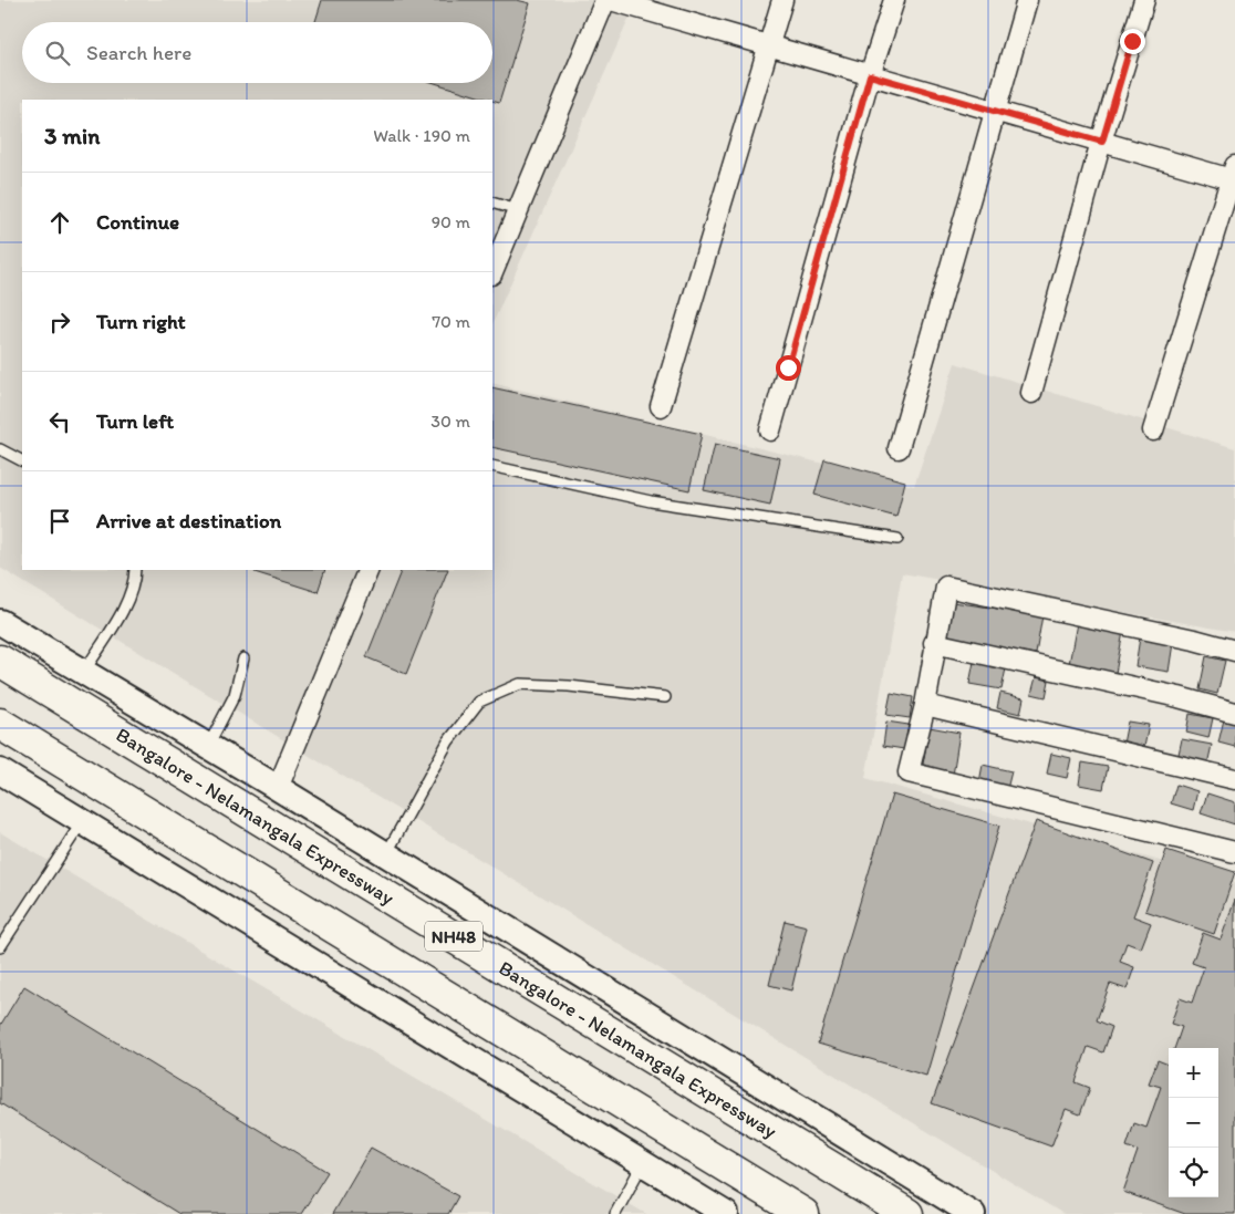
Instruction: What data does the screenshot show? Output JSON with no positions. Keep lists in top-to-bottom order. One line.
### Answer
{"streets":{"highway":["Bangalore - Nelamangala Expressway","NH48"]},"page":{"search":"Search here","heading":["3 min","Walk · 190 m"],"list":[["Continue","90 m"],["Turn right","70 m"],["Turn left","30 m"],"Arrive at destination"],"map_buttons":["+","−"]}}
